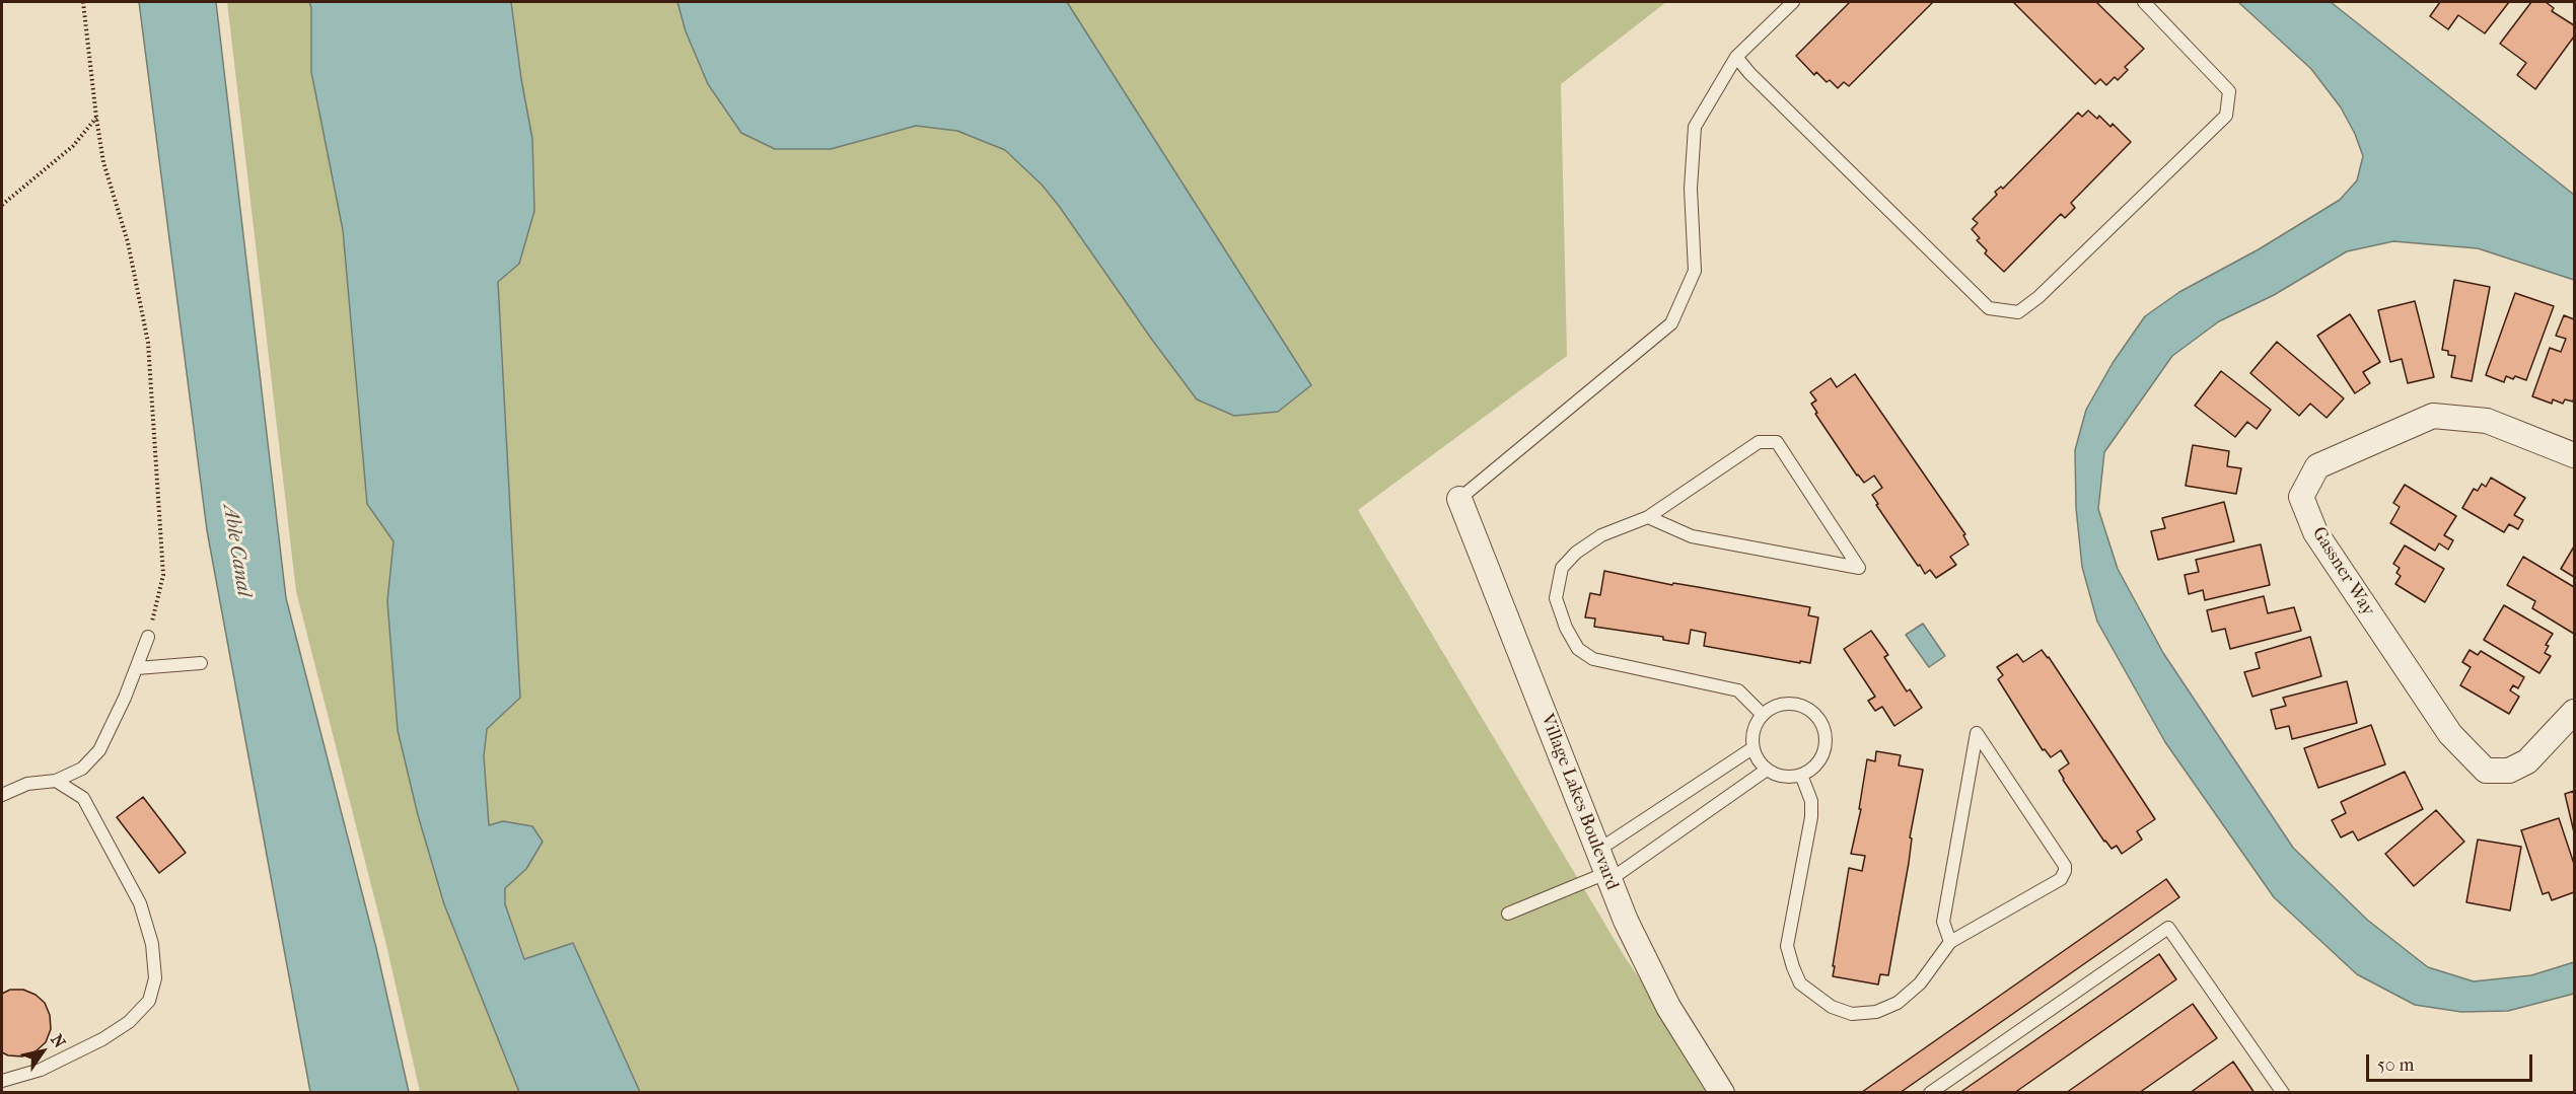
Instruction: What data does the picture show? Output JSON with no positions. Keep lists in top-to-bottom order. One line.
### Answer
{"streets":{"street":["Gassner Way","Village Lakes Boulevard"]},"water":["Able Canal"],"scale_bar":"50 m","north":"top right"}
